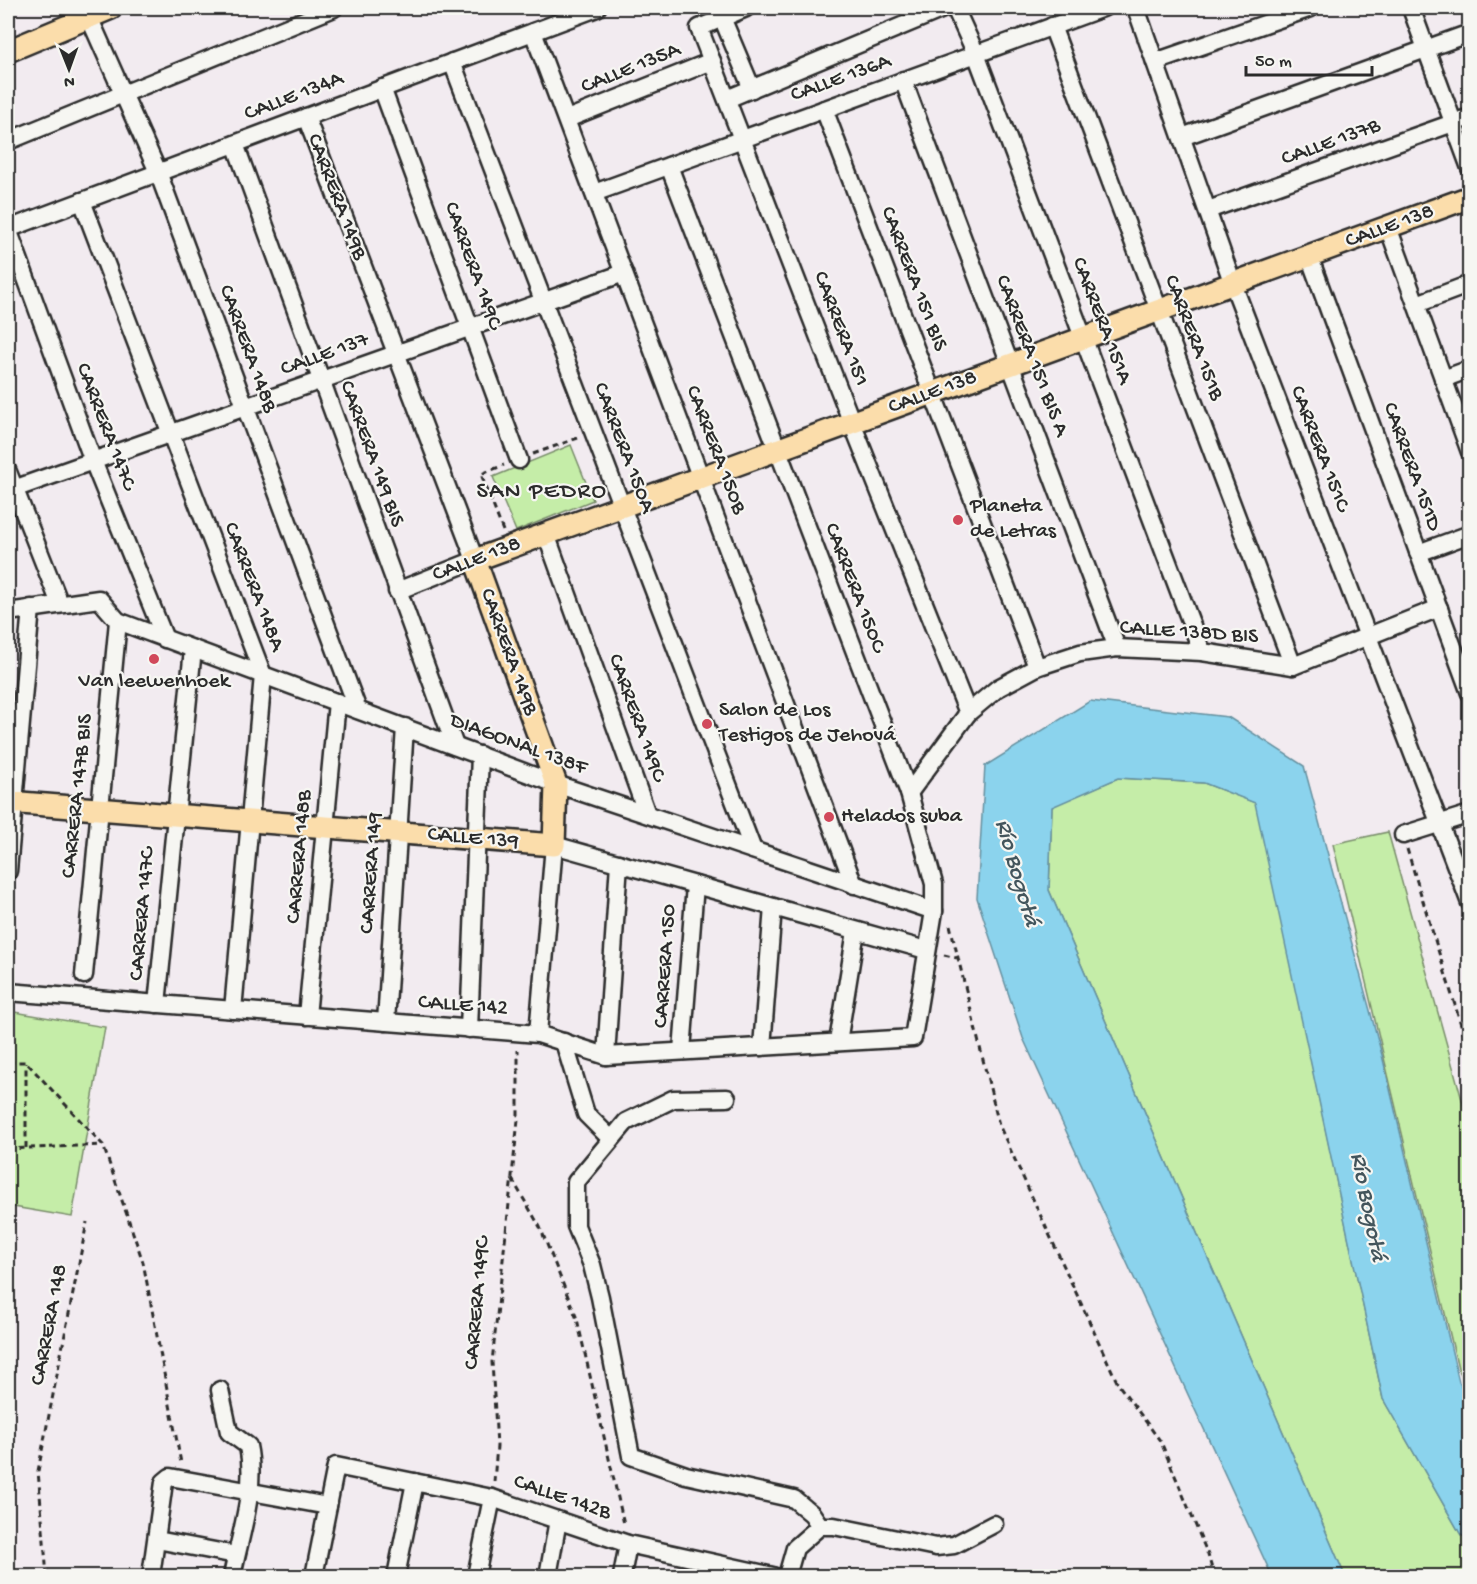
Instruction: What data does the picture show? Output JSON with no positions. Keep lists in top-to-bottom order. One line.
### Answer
{"streets":{"main road":["CARRERA 149B","CALLE 138","CALLE 139"],"street":["CALLE 135A","CALLE 136A","CALLE 134A","CALLE 137B","CARRERA 149C","CARRERA 151 BIS","CARRERA 151A","CARRERA 151","CARRERA 151B","CARRERA 148B","CALLE 137","CARRERA 151 BIS A","CARRERA 147C","CARRERA 150A","CARRERA 151C","CARRERA 150B","CARRERA 149 BIS","CARRERA 151D","CARRERA 148A","CARRERA 150C","CALLE 138D BIS","DIAGONAL 138F","CARRERA 147B BIS","CARRERA 149","CARRERA 150","CALLE 142","CALLE 142B"],"path":["CARRERA 148"]},"crossings":[["CALLE 135A","CARRERA 151"],["CALLE 135A","CARRERA 150B"],["CALLE 136A","CARRERA 151 BIS"],["CALLE 136A","CARRERA 151A"],["CALLE 136A","CARRERA 151"],["CALLE 136A","CARRERA 151B"],["CALLE 136A","CARRERA 151 BIS A"],["CALLE 136A","CARRERA 150B"],["CALLE 136A","CARRERA 150C"],["CALLE 134A","CARRERA 149B"],["CALLE 134A","CARRERA 149C"],["CALLE 134A","CARRERA 148B"],["CALLE 134A","CARRERA 147C"],["CALLE 134A","CARRERA 150A"],["CALLE 134A","CARRERA 150B"],["CALLE 134A","CARRERA 149 BIS"],["CALLE 134A","CARRERA 148A"],["CALLE 137B","CARRERA 151C"],["CARRERA 149B","CALLE 138"],["CARRERA 149B","CALLE 137"],["CARRERA 149B","DIAGONAL 138F"],["CARRERA 149B","CALLE 139"],["CARRERA 149B","CALLE 142"],["CALLE 138","CARRERA 149C"],["CALLE 138","CARRERA 151 BIS"],["CALLE 138","CARRERA 151A"],["CALLE 138","CARRERA 151"],["CALLE 138","CARRERA 151B"],["CALLE 138","CARRERA 151 BIS A"],["CALLE 138","CARRERA 150A"],["CALLE 138","CARRERA 151C"],["CALLE 138","CARRERA 150B"],["CALLE 138","CARRERA 149 BIS"],["CALLE 138","CARRERA 151D"],["CALLE 138","CARRERA 150C"],["CARRERA 149C","CALLE 137"],["CARRERA 149C","DIAGONAL 138F"],["CARRERA 149C","CALLE 142"],["CARRERA 149C","CALLE 142B"],["CARRERA 151 BIS","CALLE 138D BIS"],["CARRERA 151A","CALLE 138D BIS"],["CARRERA 151","CALLE 138D BIS"],["CARRERA 151B","CALLE 138D BIS"],["CARRERA 148B","CALLE 137"],["CARRERA 148B","DIAGONAL 138F"],["CARRERA 148B","CALLE 139"],["CARRERA 148B","CALLE 142"],["CALLE 137","CARRERA 147C"],["CALLE 137","CARRERA 150A"],["CALLE 137","CARRERA 150B"],["CALLE 137","CARRERA 149 BIS"],["CALLE 137","CARRERA 148A"],["CARRERA 151 BIS A","CALLE 138D BIS"],["CARRERA 147C","DIAGONAL 138F"],["CARRERA 147C","CALLE 139"],["CARRERA 147C","CALLE 142"],["CARRERA 150A","DIAGONAL 138F"],["CARRERA 150B","DIAGONAL 138F"],["CARRERA 149 BIS","DIAGONAL 138F"],["CARRERA 148A","DIAGONAL 138F"],["CARRERA 148A","CALLE 139"],["CARRERA 148A","CALLE 142"],["CARRERA 150C","CALLE 138D BIS"],["CARRERA 150C","DIAGONAL 138F"],["CARRERA 150C","CALLE 139"],["CARRERA 150C","CALLE 142"],["DIAGONAL 138F","CARRERA 147B BIS"],["DIAGONAL 138F","CARRERA 149"],["CARRERA 147B BIS","CALLE 139"],["CALLE 139","CARRERA 149"],["CALLE 139","CARRERA 150"],["CARRERA 149","CALLE 142"],["CARRERA 150","CALLE 142"]],"districts":["SAN PEDRO"],"water":["Río Bogotá"],"places":["Planeta de Letras","Van leewenhoek","Salon de Los Testigos de Jehová","Helados suba"],"scale_bar":"50 m","north":"bottom"}
